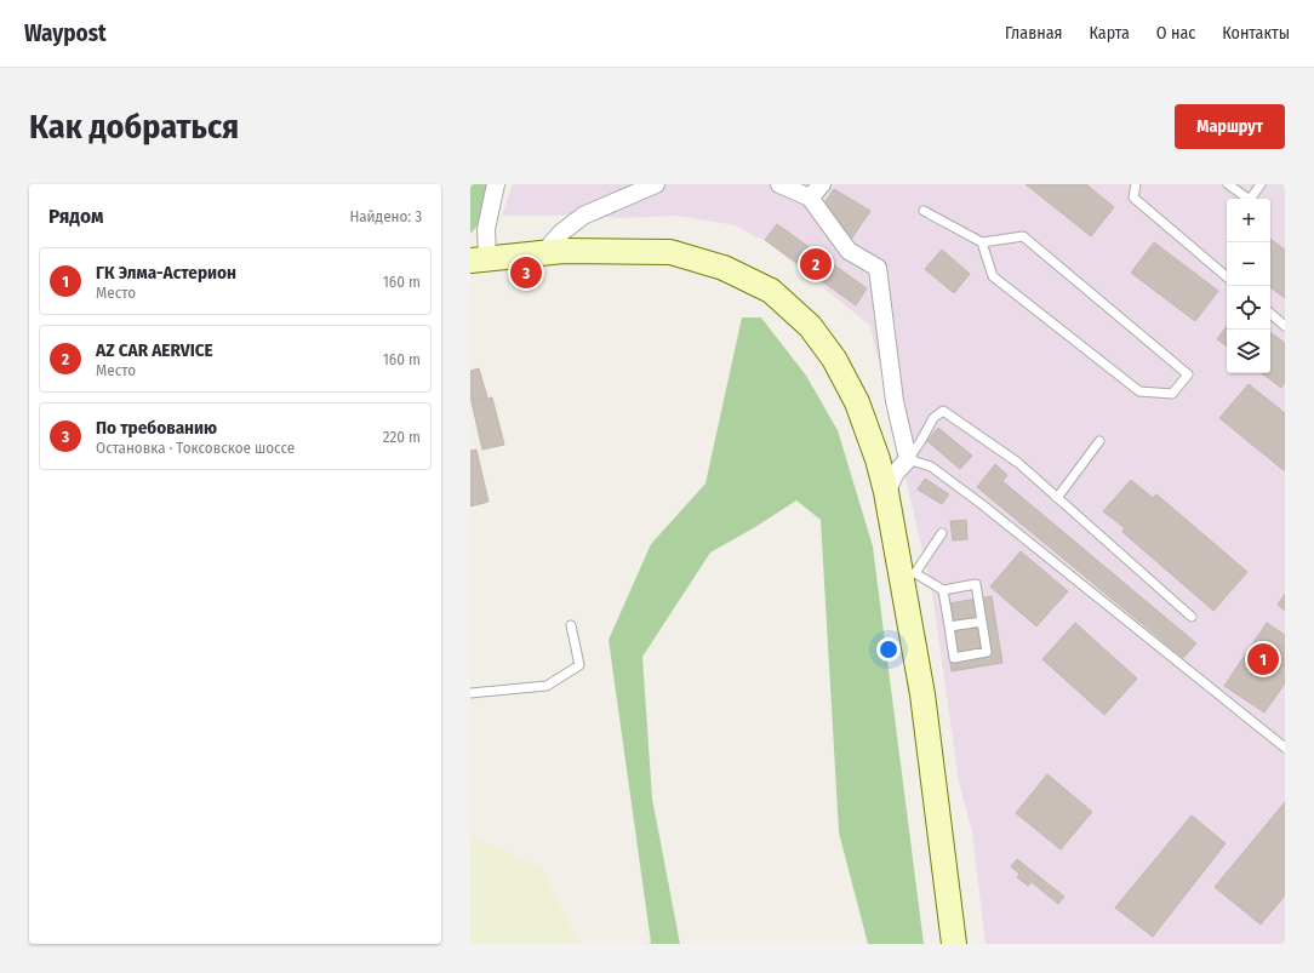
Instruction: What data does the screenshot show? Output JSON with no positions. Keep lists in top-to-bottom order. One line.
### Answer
{"page":{"header":"Waypost","nav":["Главная","Карта","О нас","Контакты"],"buttons":"Маршрут","title":"Как добраться","heading":["Рядом","Найдено: 3"],"map_buttons":["+","−"],"pins":["2","3","1"],"list":[{"mark":"1","name":"ГК Элма-Астерион","note":"Место","value":"160 m"},{"mark":"2","name":"AZ CAR AERVICE","note":"Место","value":"160 m"},{"mark":"3","name":"По требованию","note":"Остановка · Токсовское шоссе","value":"220 m"}]}}
